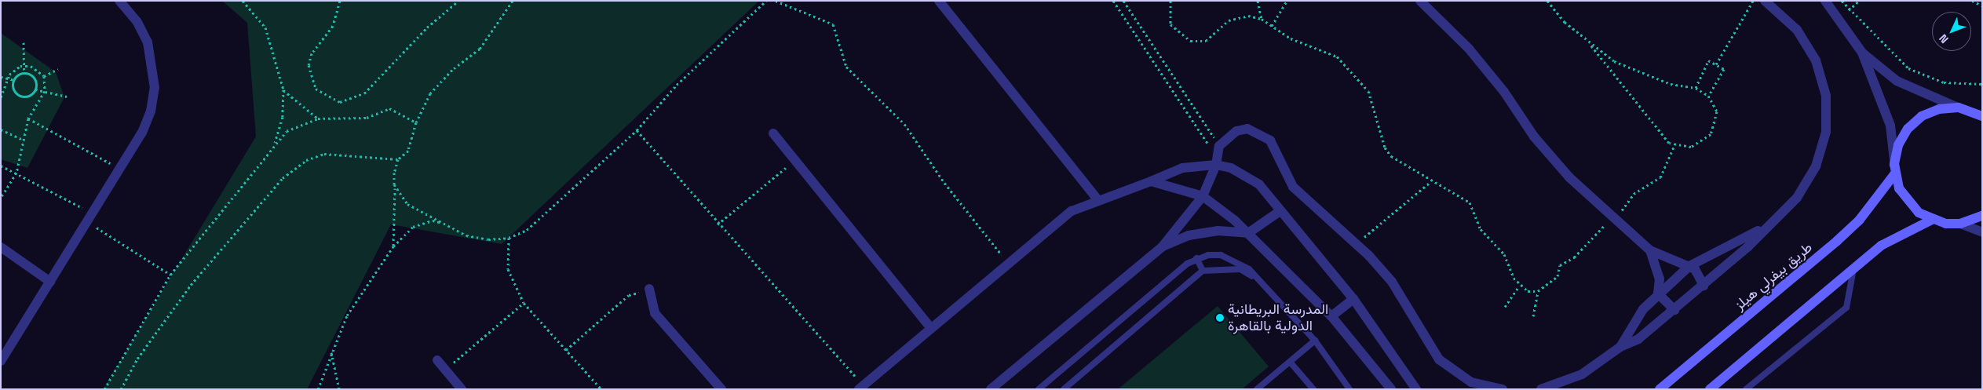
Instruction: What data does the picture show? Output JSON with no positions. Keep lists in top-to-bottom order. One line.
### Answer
{"streets":{"street":["طريق بيفرلي هيلز"]},"places":["المدرسة البريطانية الدولية بالقاهرة"],"north":"bottom left"}
